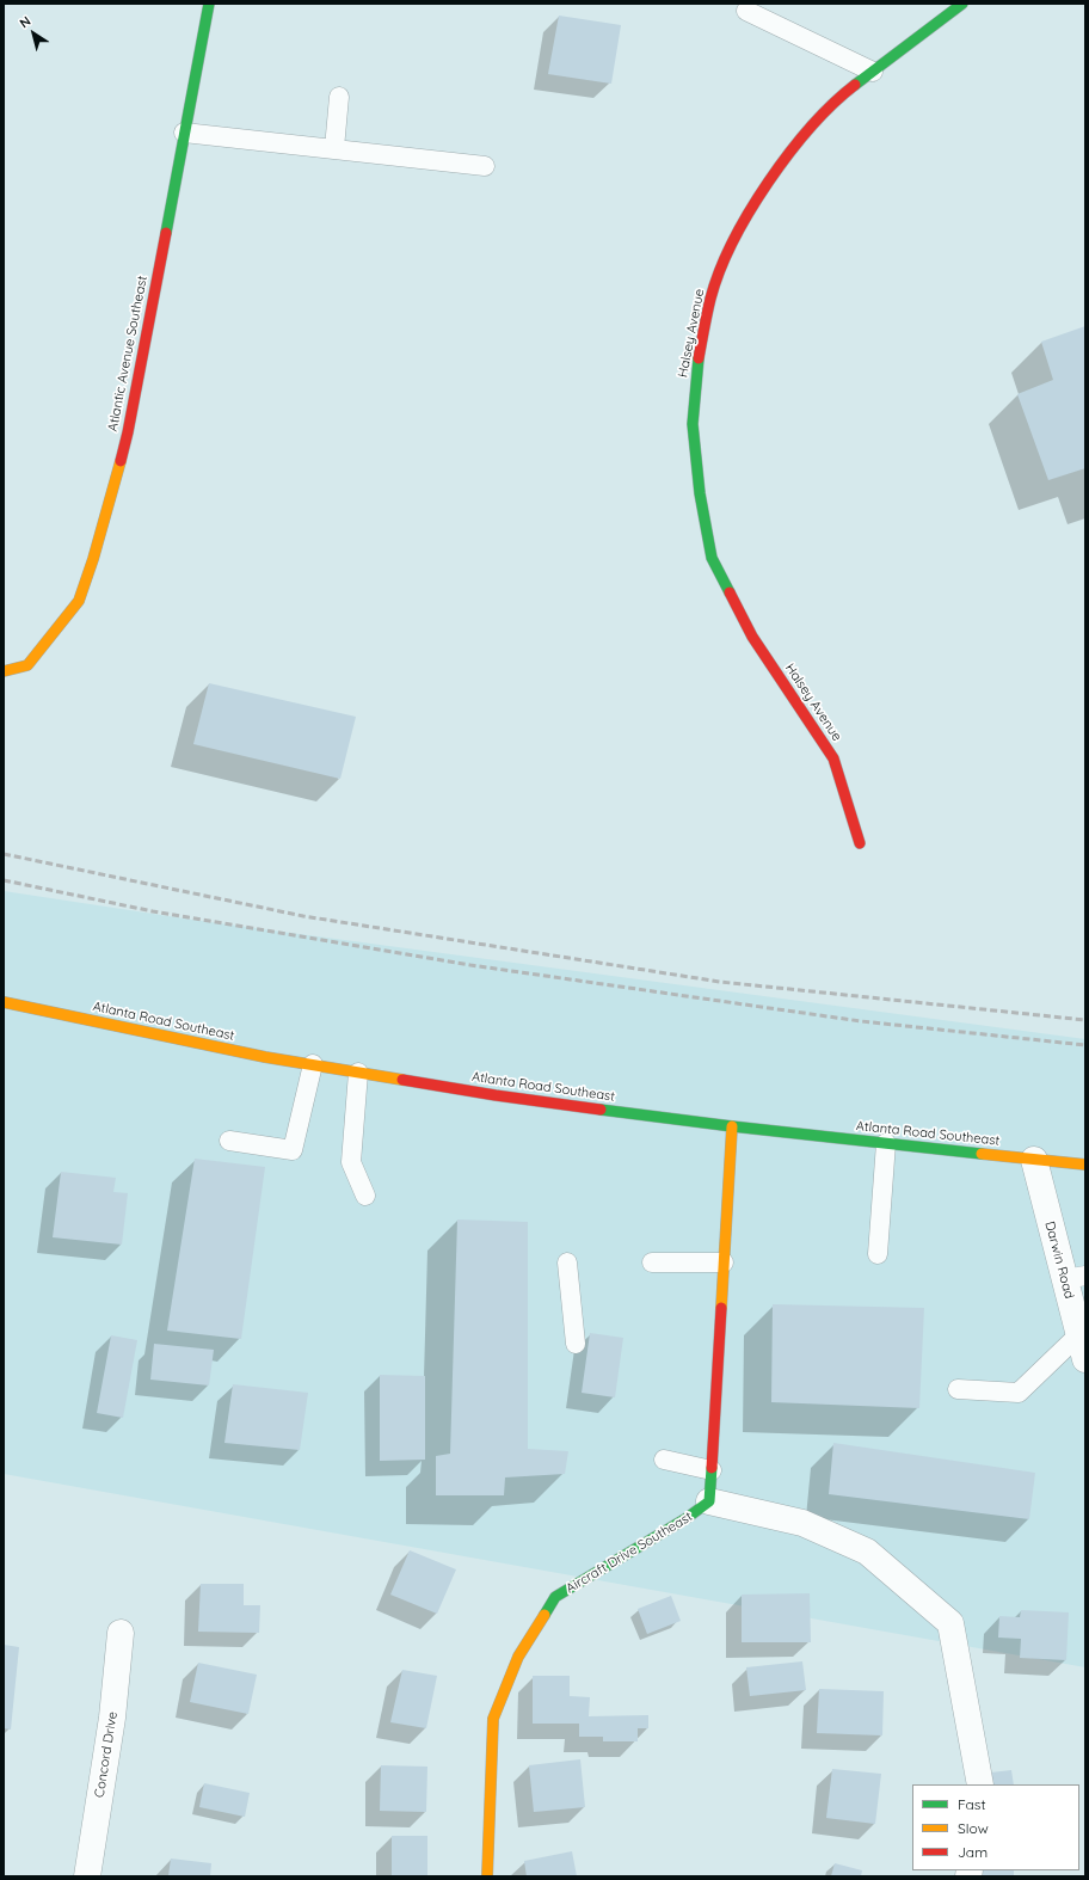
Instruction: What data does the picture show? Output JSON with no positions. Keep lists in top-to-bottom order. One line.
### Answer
{"streets":{"street":["Halsey Avenue","Atlantic Avenue Southeast","Atlanta Road Southeast","Darwin Road","Aircraft Drive Southeast","Concord Drive"]},"crossings":[["Atlanta Road Southeast","Darwin Road"]],"legend":["Fast","Slow","Jam"],"north":"top left"}
